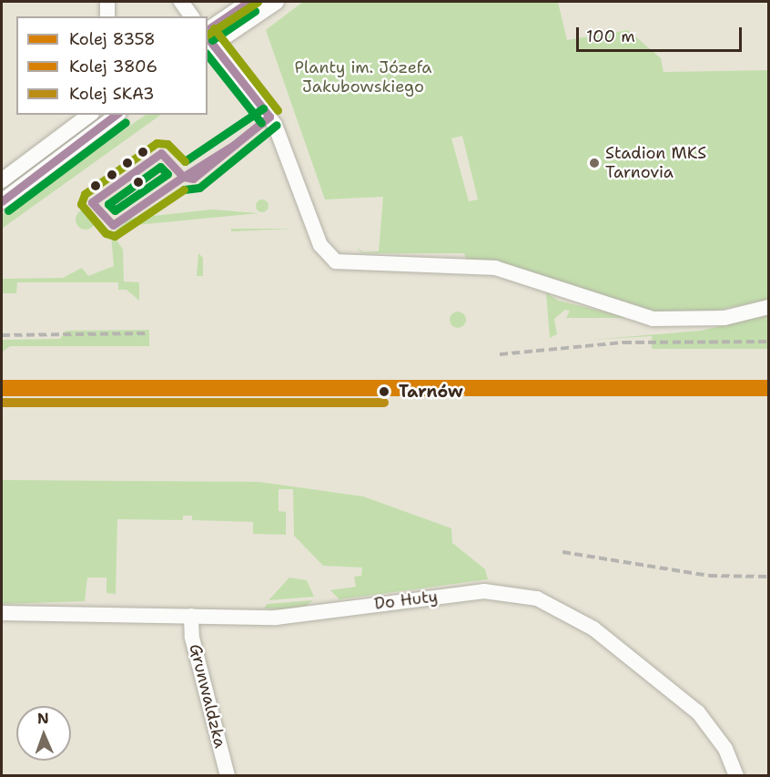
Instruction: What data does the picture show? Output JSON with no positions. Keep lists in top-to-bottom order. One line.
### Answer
{"streets":{"street":["Do Huty","Grunwaldzka"]},"crossings":[["Do Huty","Grunwaldzka"]],"parks":["Planty im. Józefa Jakubowskiego"],"places":["Stadion MKS Tarnovia","Tarnów"],"lines":["rail line 3806","rail line 8358","rail line SKA3"],"legend":["Kolej 8358","Kolej 3806","Kolej SKA3"],"scale_bar":"100 m","north":"top"}
